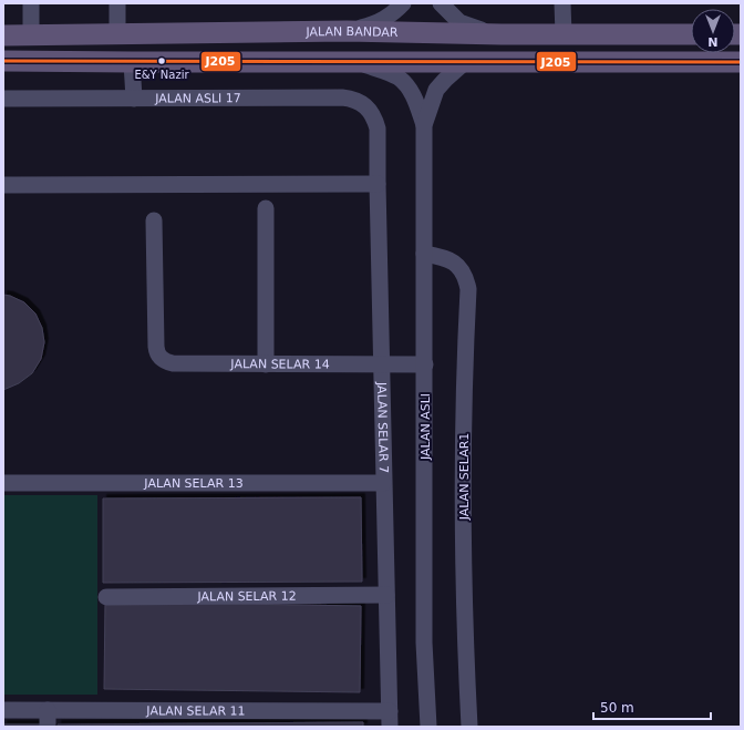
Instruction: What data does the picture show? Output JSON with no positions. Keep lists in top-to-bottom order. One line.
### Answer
{"streets":{"main road":["JALAN BANDAR"],"street":["JALAN ASLI 17","JALAN SELAR 14","JALAN ASLI","JALAN SELAR 7","JALAN SELAR1","JALAN SELAR 13","JALAN SELAR 12","JALAN SELAR 11"]},"crossings":[["JALAN ASLI 17","JALAN SELAR 7"],["JALAN SELAR 14","JALAN ASLI"],["JALAN SELAR 14","JALAN SELAR 7"],["JALAN ASLI","JALAN SELAR1"],["JALAN SELAR 7","JALAN SELAR 13"],["JALAN SELAR 7","JALAN SELAR 12"],["JALAN SELAR 7","JALAN SELAR 11"]],"places":["E&Y Nazir"],"lines":["transit line J205"],"scale_bar":"50 m","north":"bottom"}
